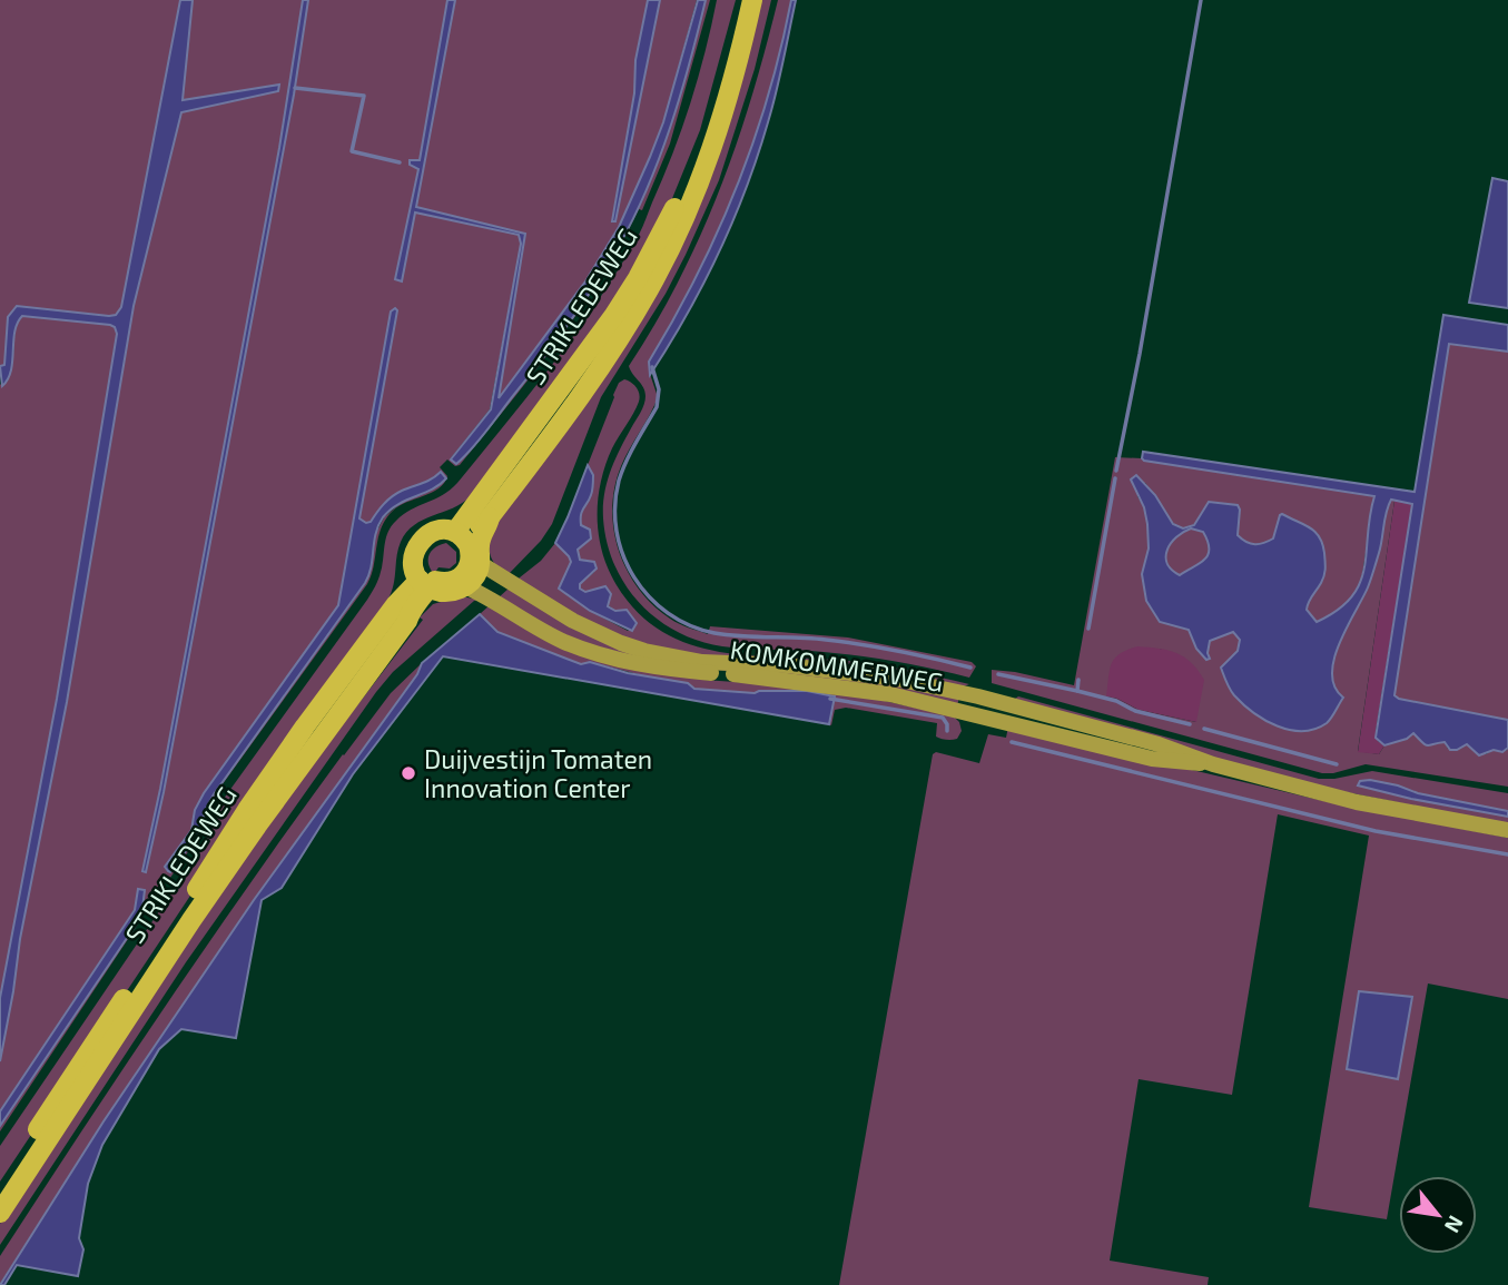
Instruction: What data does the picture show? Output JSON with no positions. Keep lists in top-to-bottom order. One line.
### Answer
{"streets":{"main road":["STRIKLEDEWEG","KOMKOMMERWEG"]},"crossings":[["STRIKLEDEWEG","KOMKOMMERWEG"]],"places":["Duijvestijn Tomaten Innovation Center"],"north":"bottom right"}
